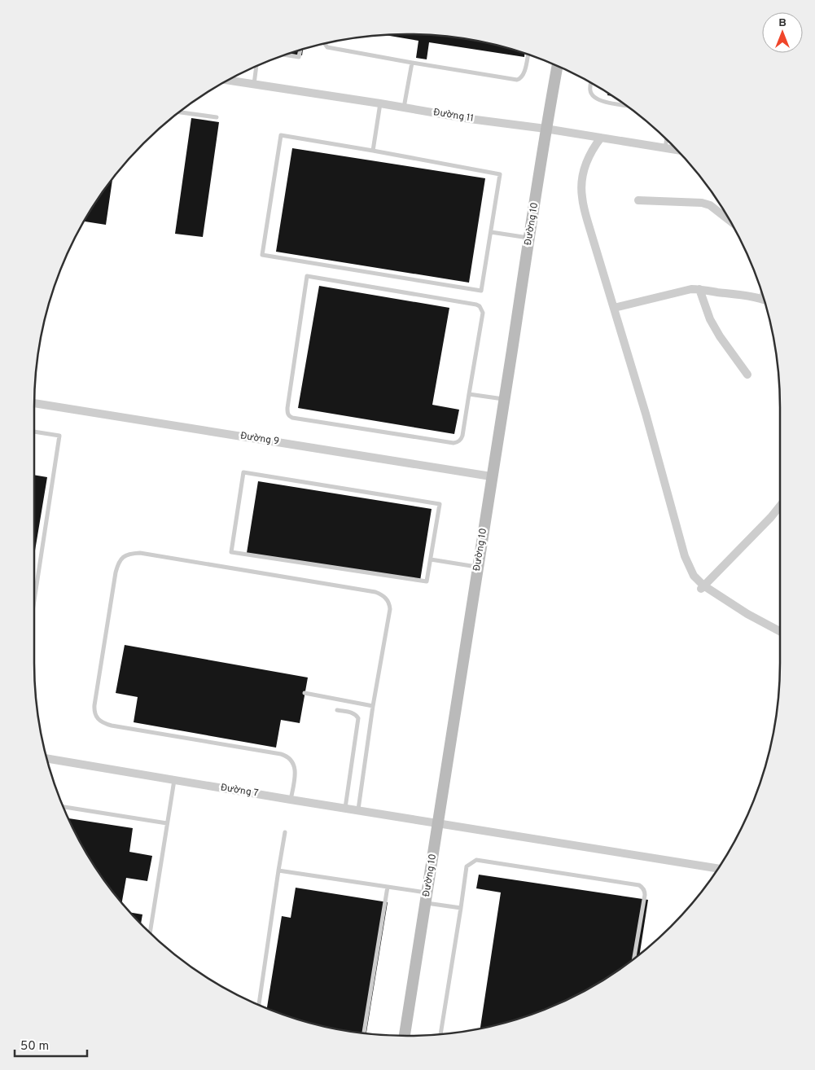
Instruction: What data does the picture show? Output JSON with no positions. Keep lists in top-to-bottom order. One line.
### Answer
{"streets":{"street":["Đường 11","Đường 10","Đường 9","Đường 7"]},"crossings":[["Đường 11","Đường 10"],["Đường 10","Đường 9"],["Đường 10","Đường 7"]],"scale_bar":"50 m","north":"top"}
